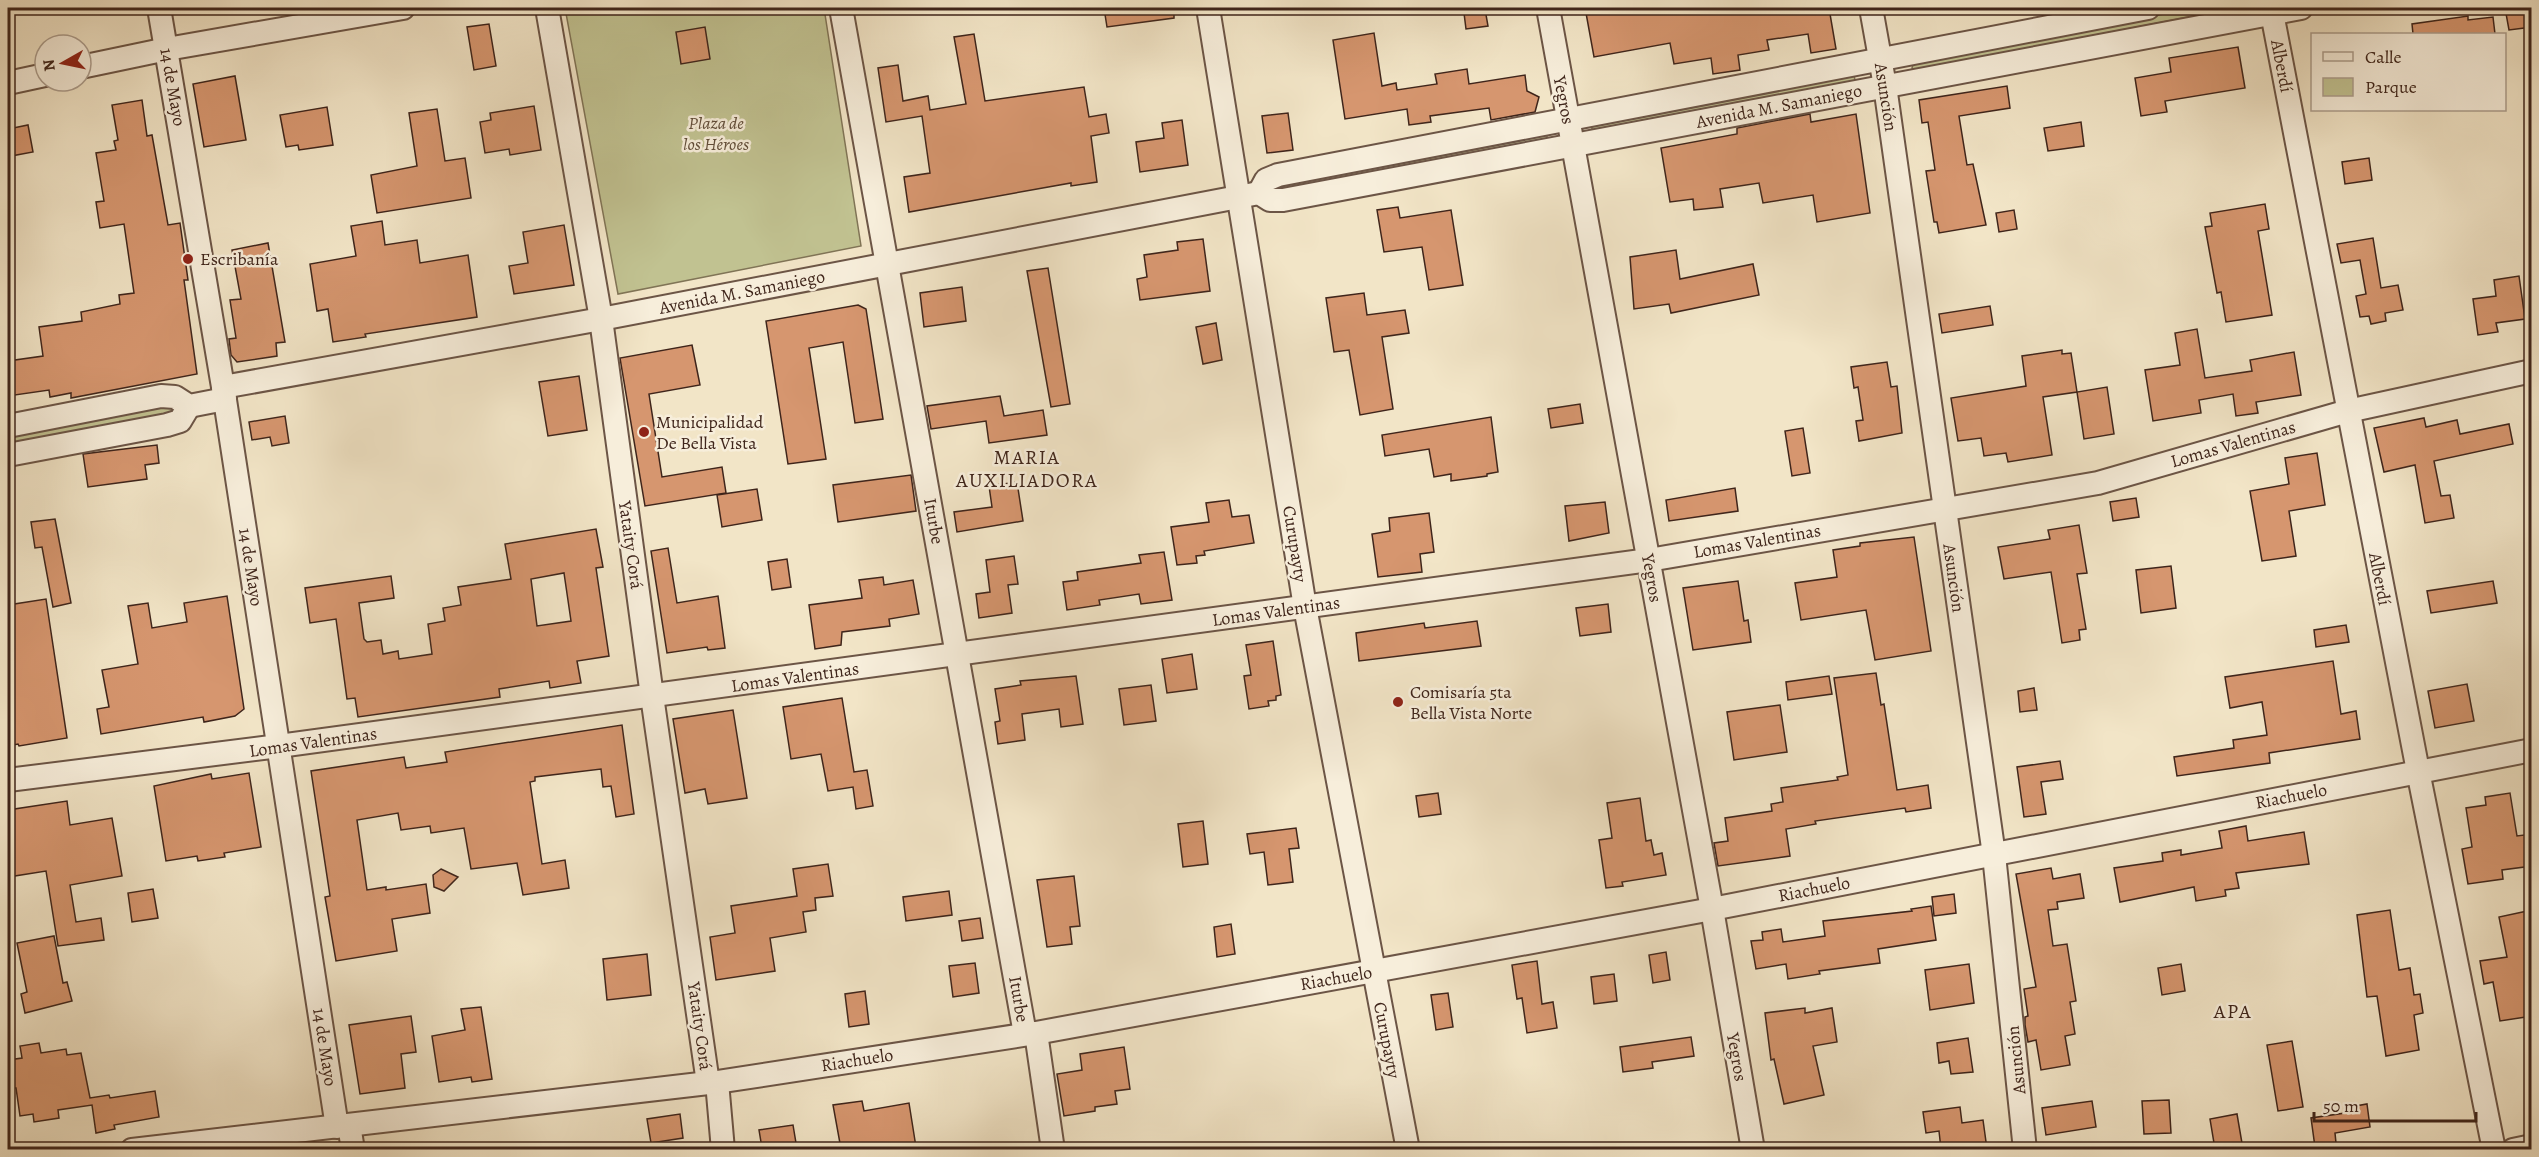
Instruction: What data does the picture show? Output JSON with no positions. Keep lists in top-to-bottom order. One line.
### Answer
{"streets":{"street":["Alberdí","14 de Mayo","Asunción","Yegros","Avenida M. Samaniego","Lomas Valentinas","Iturbe","Curupayty","Yataity Corá","Riachuelo"]},"crossings":[["Alberdí","Avenida M. Samaniego"],["Alberdí","Lomas Valentinas"],["Alberdí","Riachuelo"],["14 de Mayo","Avenida M. Samaniego"],["14 de Mayo","Lomas Valentinas"],["14 de Mayo","Riachuelo"],["Asunción","Avenida M. Samaniego"],["Asunción","Lomas Valentinas"],["Asunción","Riachuelo"],["Yegros","Avenida M. Samaniego"],["Yegros","Lomas Valentinas"],["Yegros","Riachuelo"],["Avenida M. Samaniego","Iturbe"],["Avenida M. Samaniego","Curupayty"],["Avenida M. Samaniego","Yataity Corá"],["Lomas Valentinas","Iturbe"],["Lomas Valentinas","Curupayty"],["Lomas Valentinas","Yataity Corá"],["Iturbe","Riachuelo"],["Curupayty","Riachuelo"],["Yataity Corá","Riachuelo"]],"districts":["MARIA AUXILIADORA","APA"],"parks":["Plaza de los Héroes"],"places":["Escribanía","Municipalidad De Bella Vista","Comisaría 5ta Bella Vista Norte"],"legend":["Calle","Parque"],"scale_bar":"50 m","north":"left"}
